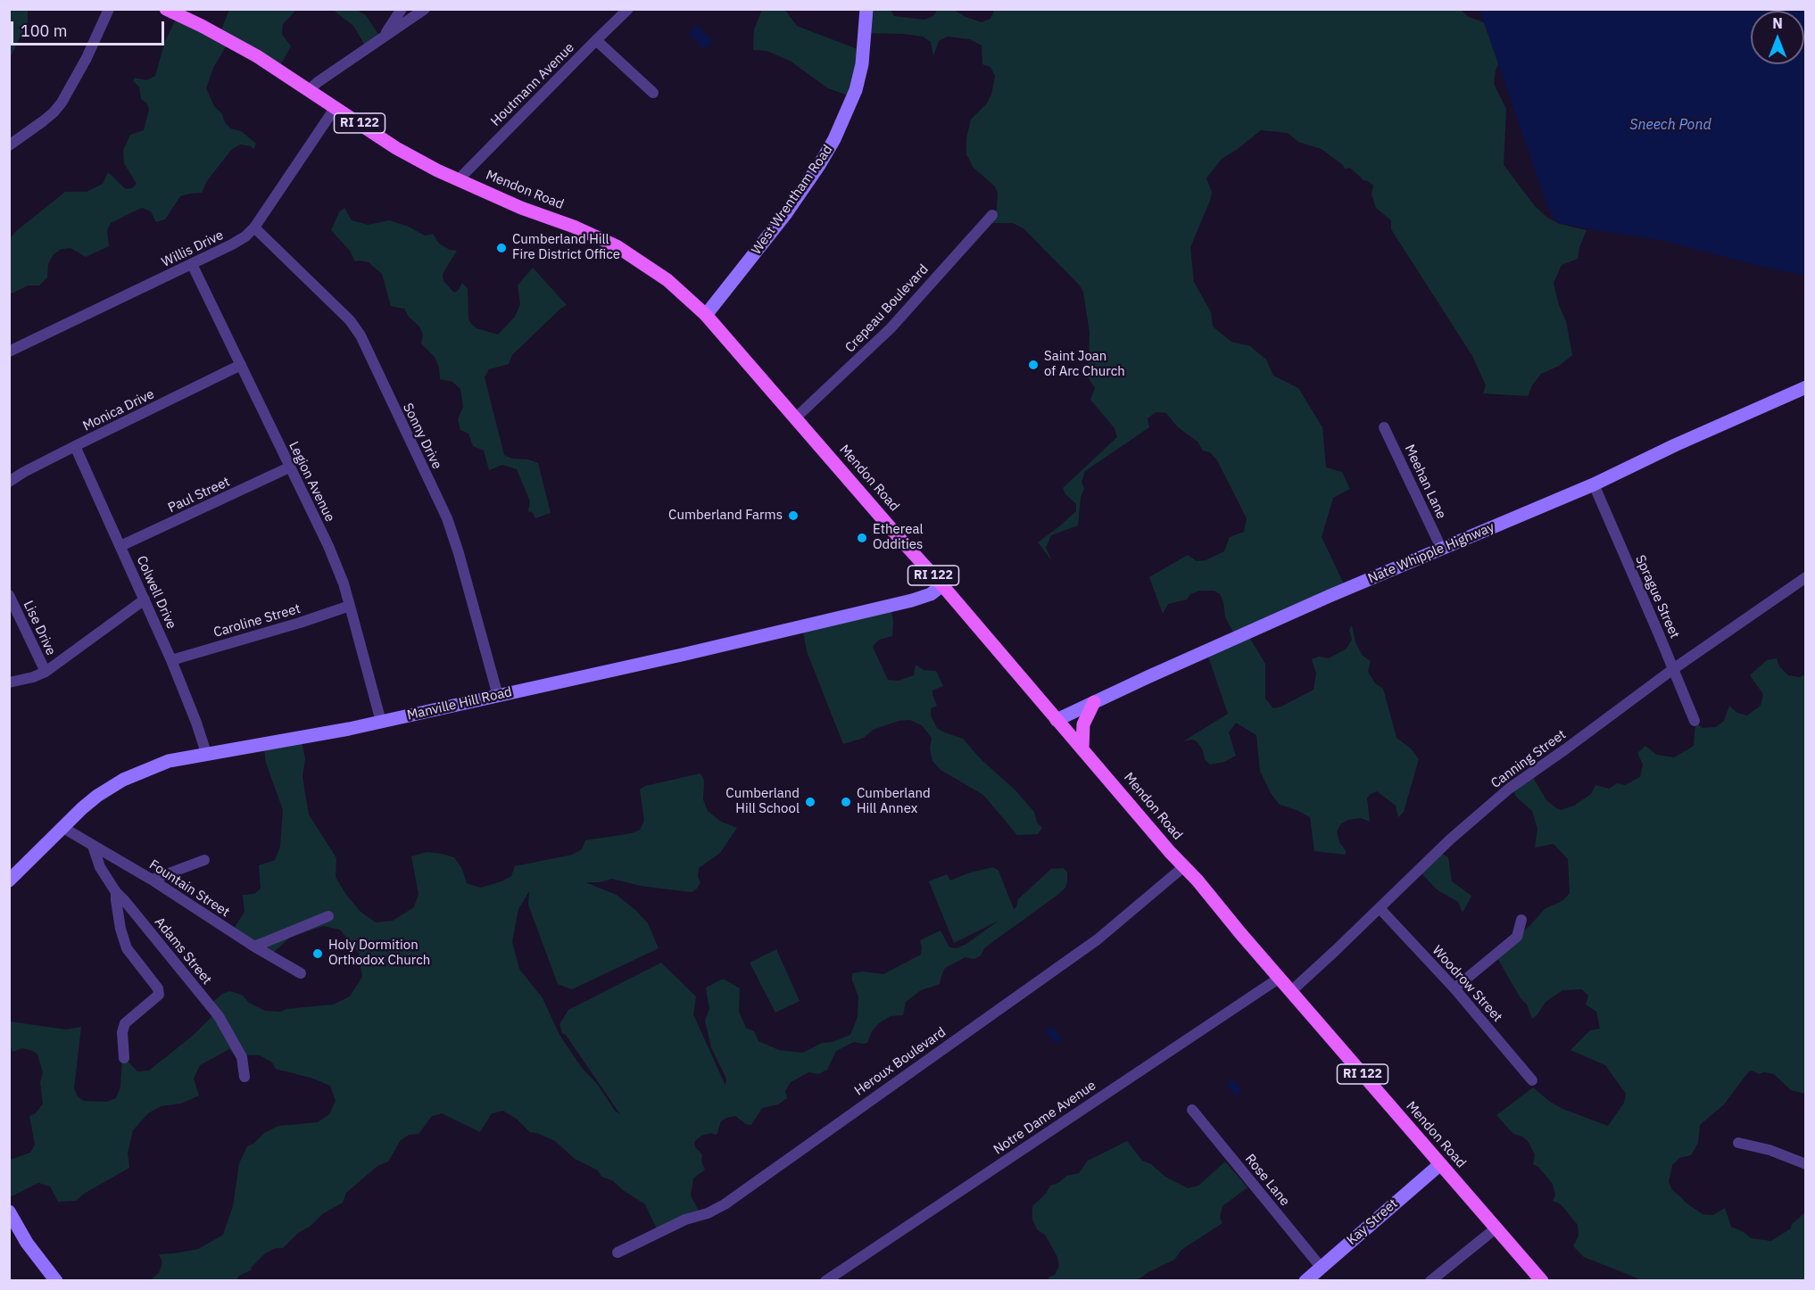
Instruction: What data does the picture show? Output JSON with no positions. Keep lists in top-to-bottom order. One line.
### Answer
{"streets":{"main road":["RI 122","Mendon Road","West Wrentham Road","Nate Whipple Highway","Manville Hill Road","Kay Street"],"street":["Houtmann Avenue","Willis Drive","Crepeau Boulevard","Monica Drive","Sonny Drive","Legion Avenue","Meehan Lane","Paul Street","Colwell Drive","Sprague Street","Caroline Street","Lise Drive","Canning Street","Fountain Street","Adams Street","Woodrow Street","Heroux Boulevard","Notre Dame Avenue","Rose Lane"]},"crossings":[["Houtmann Avenue","Mendon Road"],["Mendon Road","West Wrentham Road"],["Mendon Road","Willis Drive"],["Mendon Road","Crepeau Boulevard"],["Mendon Road","Nate Whipple Highway"],["Mendon Road","Manville Hill Road"],["Mendon Road","Canning Street"],["Mendon Road","Heroux Boulevard"],["Mendon Road","Notre Dame Avenue"],["Mendon Road","Kay Street"],["Willis Drive","Sonny Drive"],["Willis Drive","Legion Avenue"],["Monica Drive","Legion Avenue"],["Monica Drive","Colwell Drive"],["Sonny Drive","Manville Hill Road"],["Legion Avenue","Paul Street"],["Legion Avenue","Caroline Street"],["Legion Avenue","Manville Hill Road"],["Meehan Lane","Nate Whipple Highway"],["Paul Street","Colwell Drive"],["Nate Whipple Highway","Sprague Street"],["Colwell Drive","Caroline Street"],["Colwell Drive","Manville Hill Road"],["Sprague Street","Canning Street"],["Manville Hill Road","Fountain Street"],["Canning Street","Woodrow Street"],["Fountain Street","Adams Street"],["Rose Lane","Kay Street"]],"water":["Sneech Pond"],"places":["Cumberland Hill Fire District Office","Saint Joan of Arc Church","Cumberland Farms","Ethereal Oddities","Cumberland Hill School","Cumberland Hill Annex","Holy Dormition Orthodox Church"],"scale_bar":"100 m","north":"top"}
